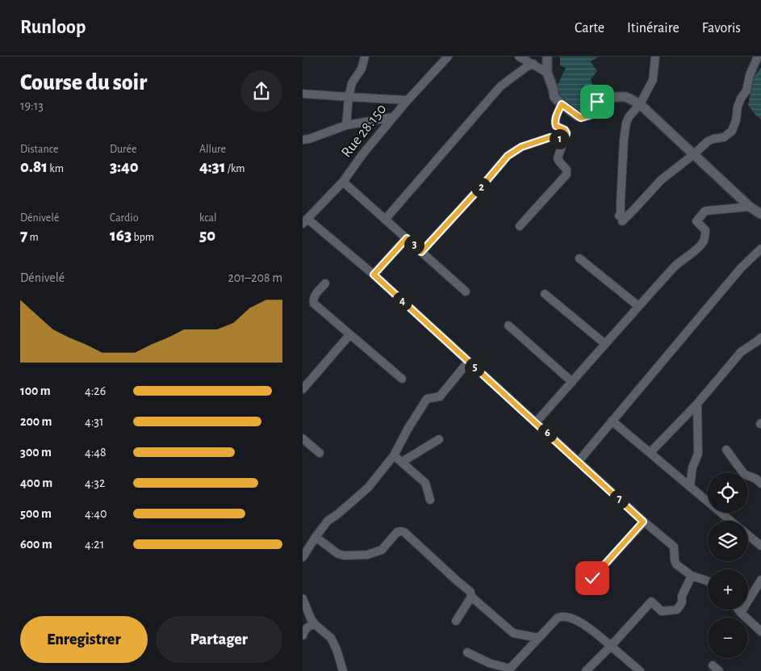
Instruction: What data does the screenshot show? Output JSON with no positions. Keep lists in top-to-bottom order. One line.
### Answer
{"streets":{"street":["Rue 28.150"]},"page":{"header":"Runloop","nav":["Carte","Itinéraire","Favoris"],"heading":["Course du soir","19:13"],"stats":[["Distance","0.81 km"],["Durée","3:40"],["Allure","4:31 /km"],["Dénivelé","7 m"],["Cardio","163 bpm"],["kcal","50"]],"pins":["1","2","3","4","5","6","7"],"chart":["Dénivelé","201–208 m"],"list":[{"name":"100 m","note":"4:26"},{"name":"200 m","note":"4:31"},{"name":"300 m","note":"4:48"},{"name":"400 m","note":"4:32"},{"name":"500 m","note":"4:40"},{"name":"600 m","note":"4:21"}],"map_buttons":["+","−"],"buttons":["Enregistrer","Partager"]}}
